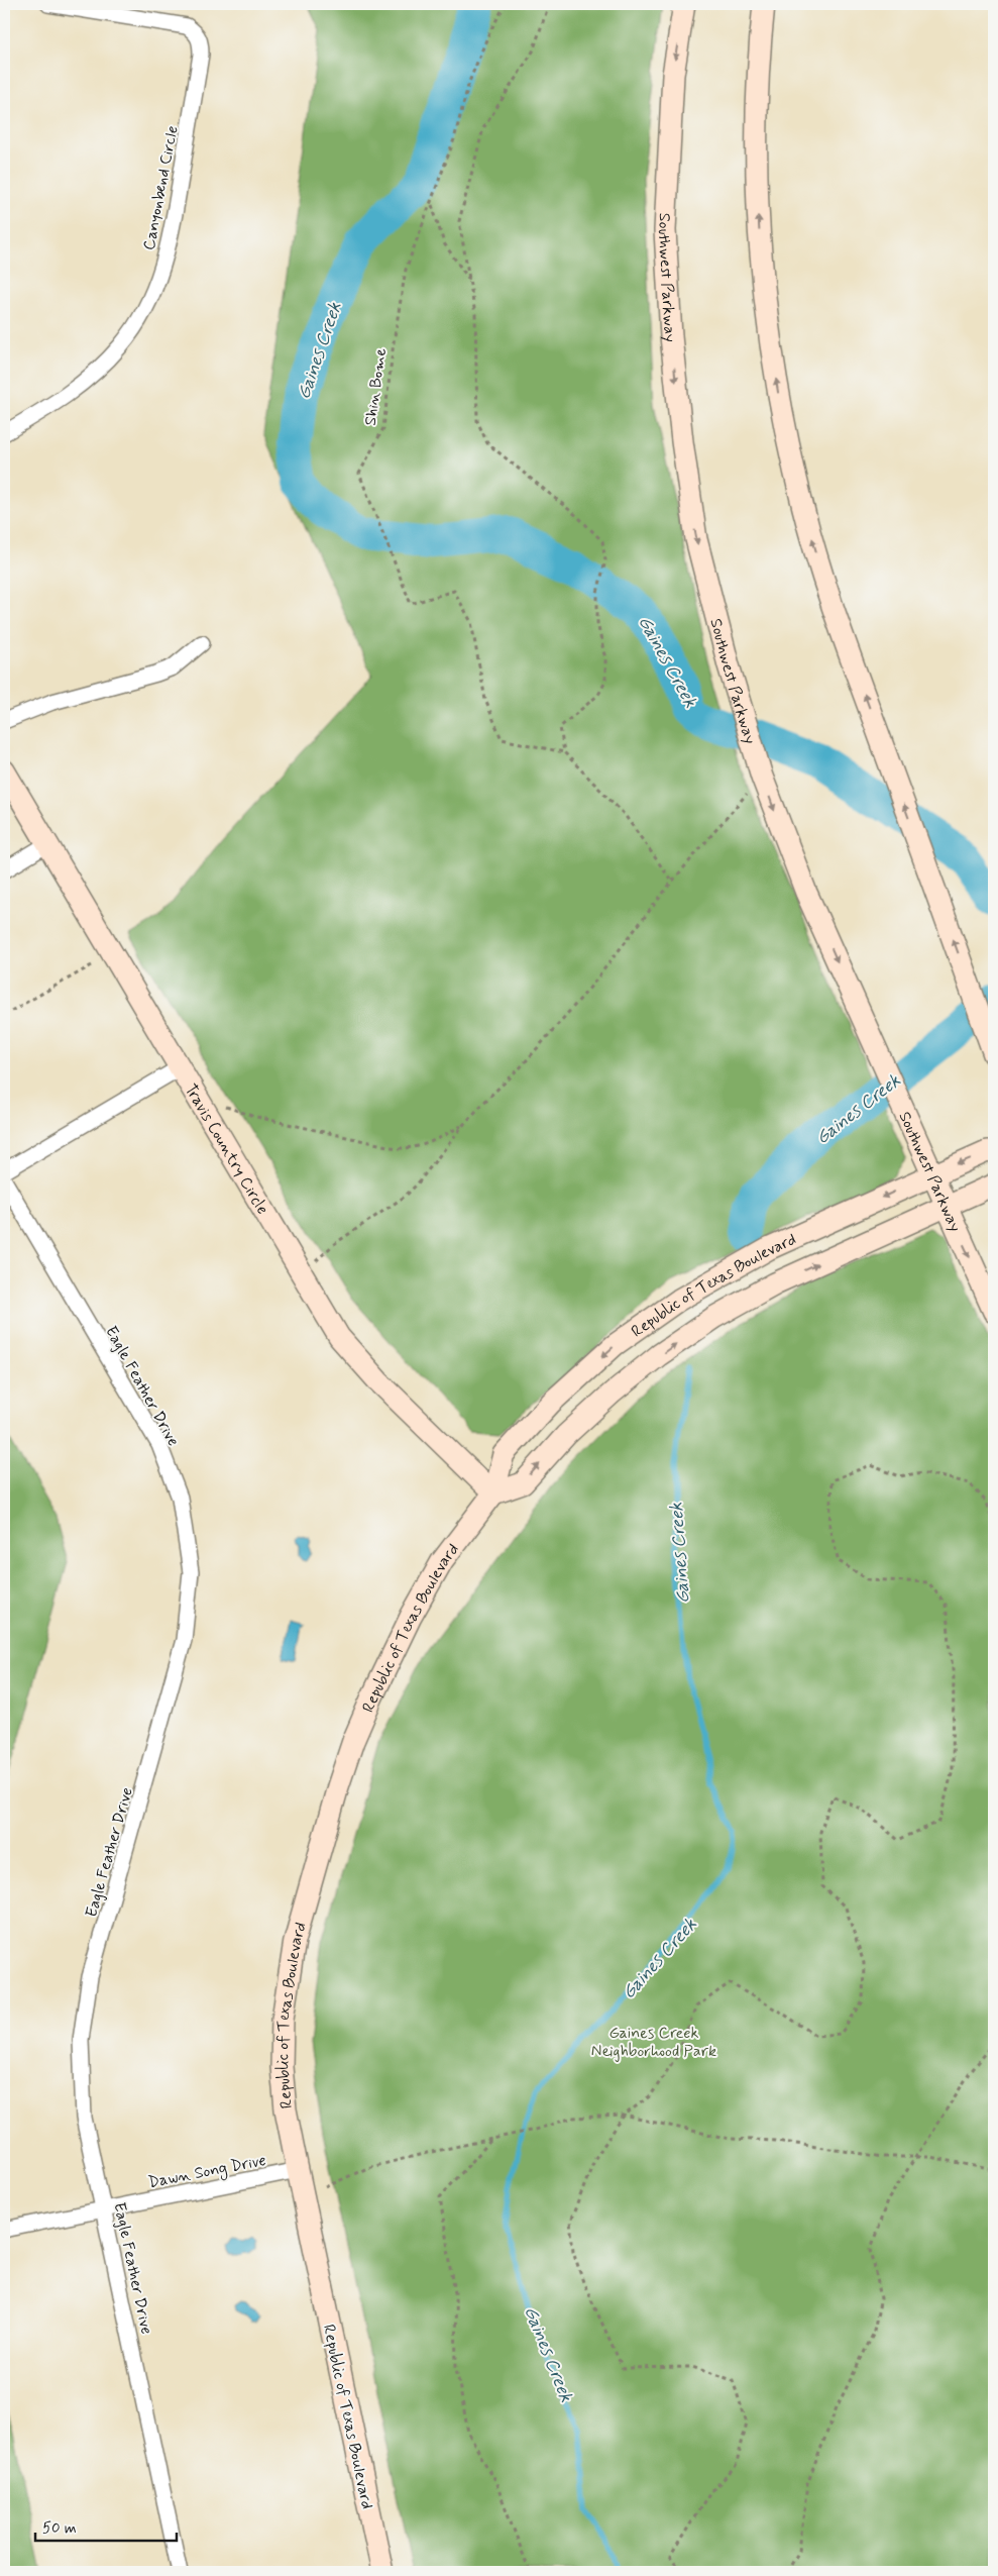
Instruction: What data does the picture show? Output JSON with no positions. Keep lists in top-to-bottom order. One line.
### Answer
{"streets":{"street":["Canyonbend Circle","Southwest Parkway","Travis Country Circle","Republic of Texas Boulevard","Eagle Feather Drive","Dawn Song Drive"],"path":["Shin Bome"]},"crossings":[["Southwest Parkway","Republic of Texas Boulevard"],["Travis Country Circle","Republic of Texas Boulevard"],["Republic of Texas Boulevard","Dawn Song Drive"],["Eagle Feather Drive","Dawn Song Drive"]],"water":["Gaines Creek"],"parks":["Gaines Creek Neighborhood Park"],"scale_bar":"50 m"}
